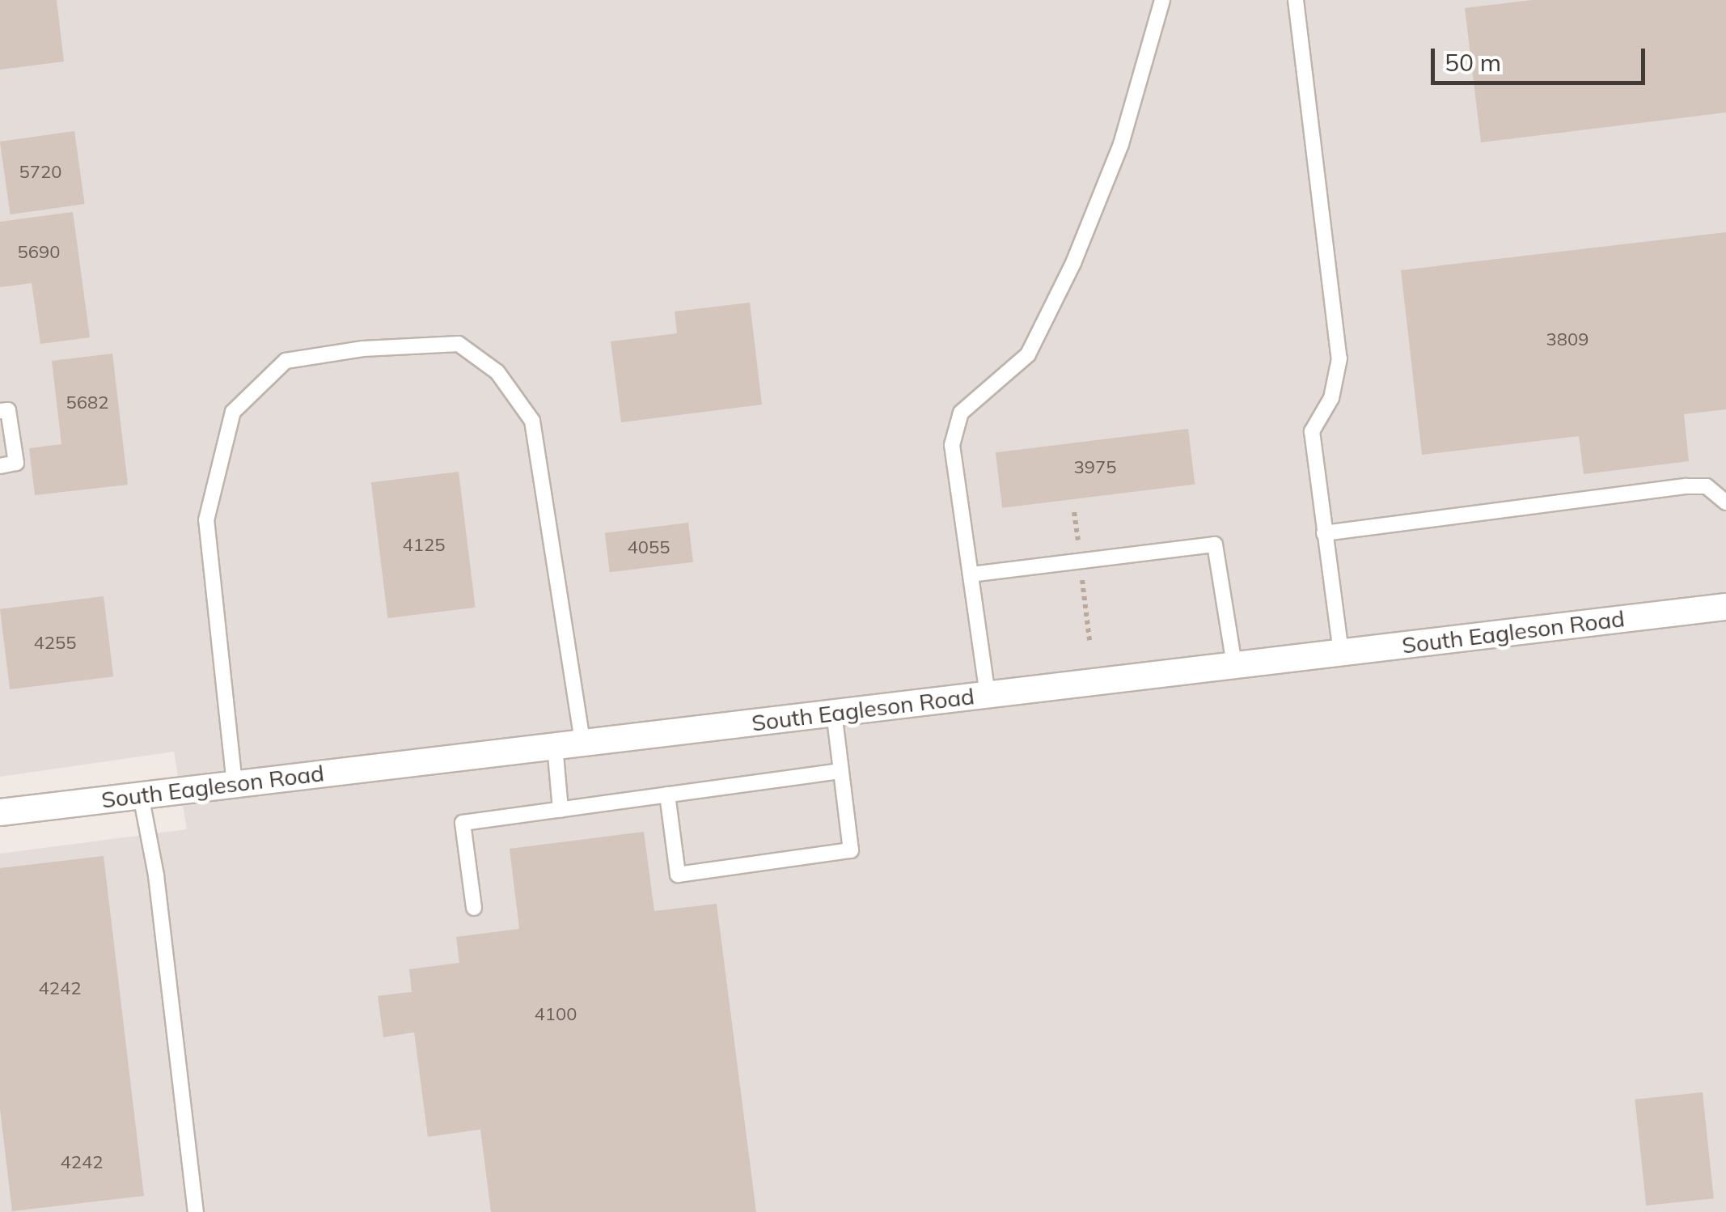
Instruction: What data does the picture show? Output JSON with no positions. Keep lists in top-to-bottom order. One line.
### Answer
{"streets":{"street":["South Eagleson Road"]},"house_numbers":["5720","5690","3809","5682","3975","4125","4055","4255","4242","4100","4242"],"scale_bar":"50 m"}
